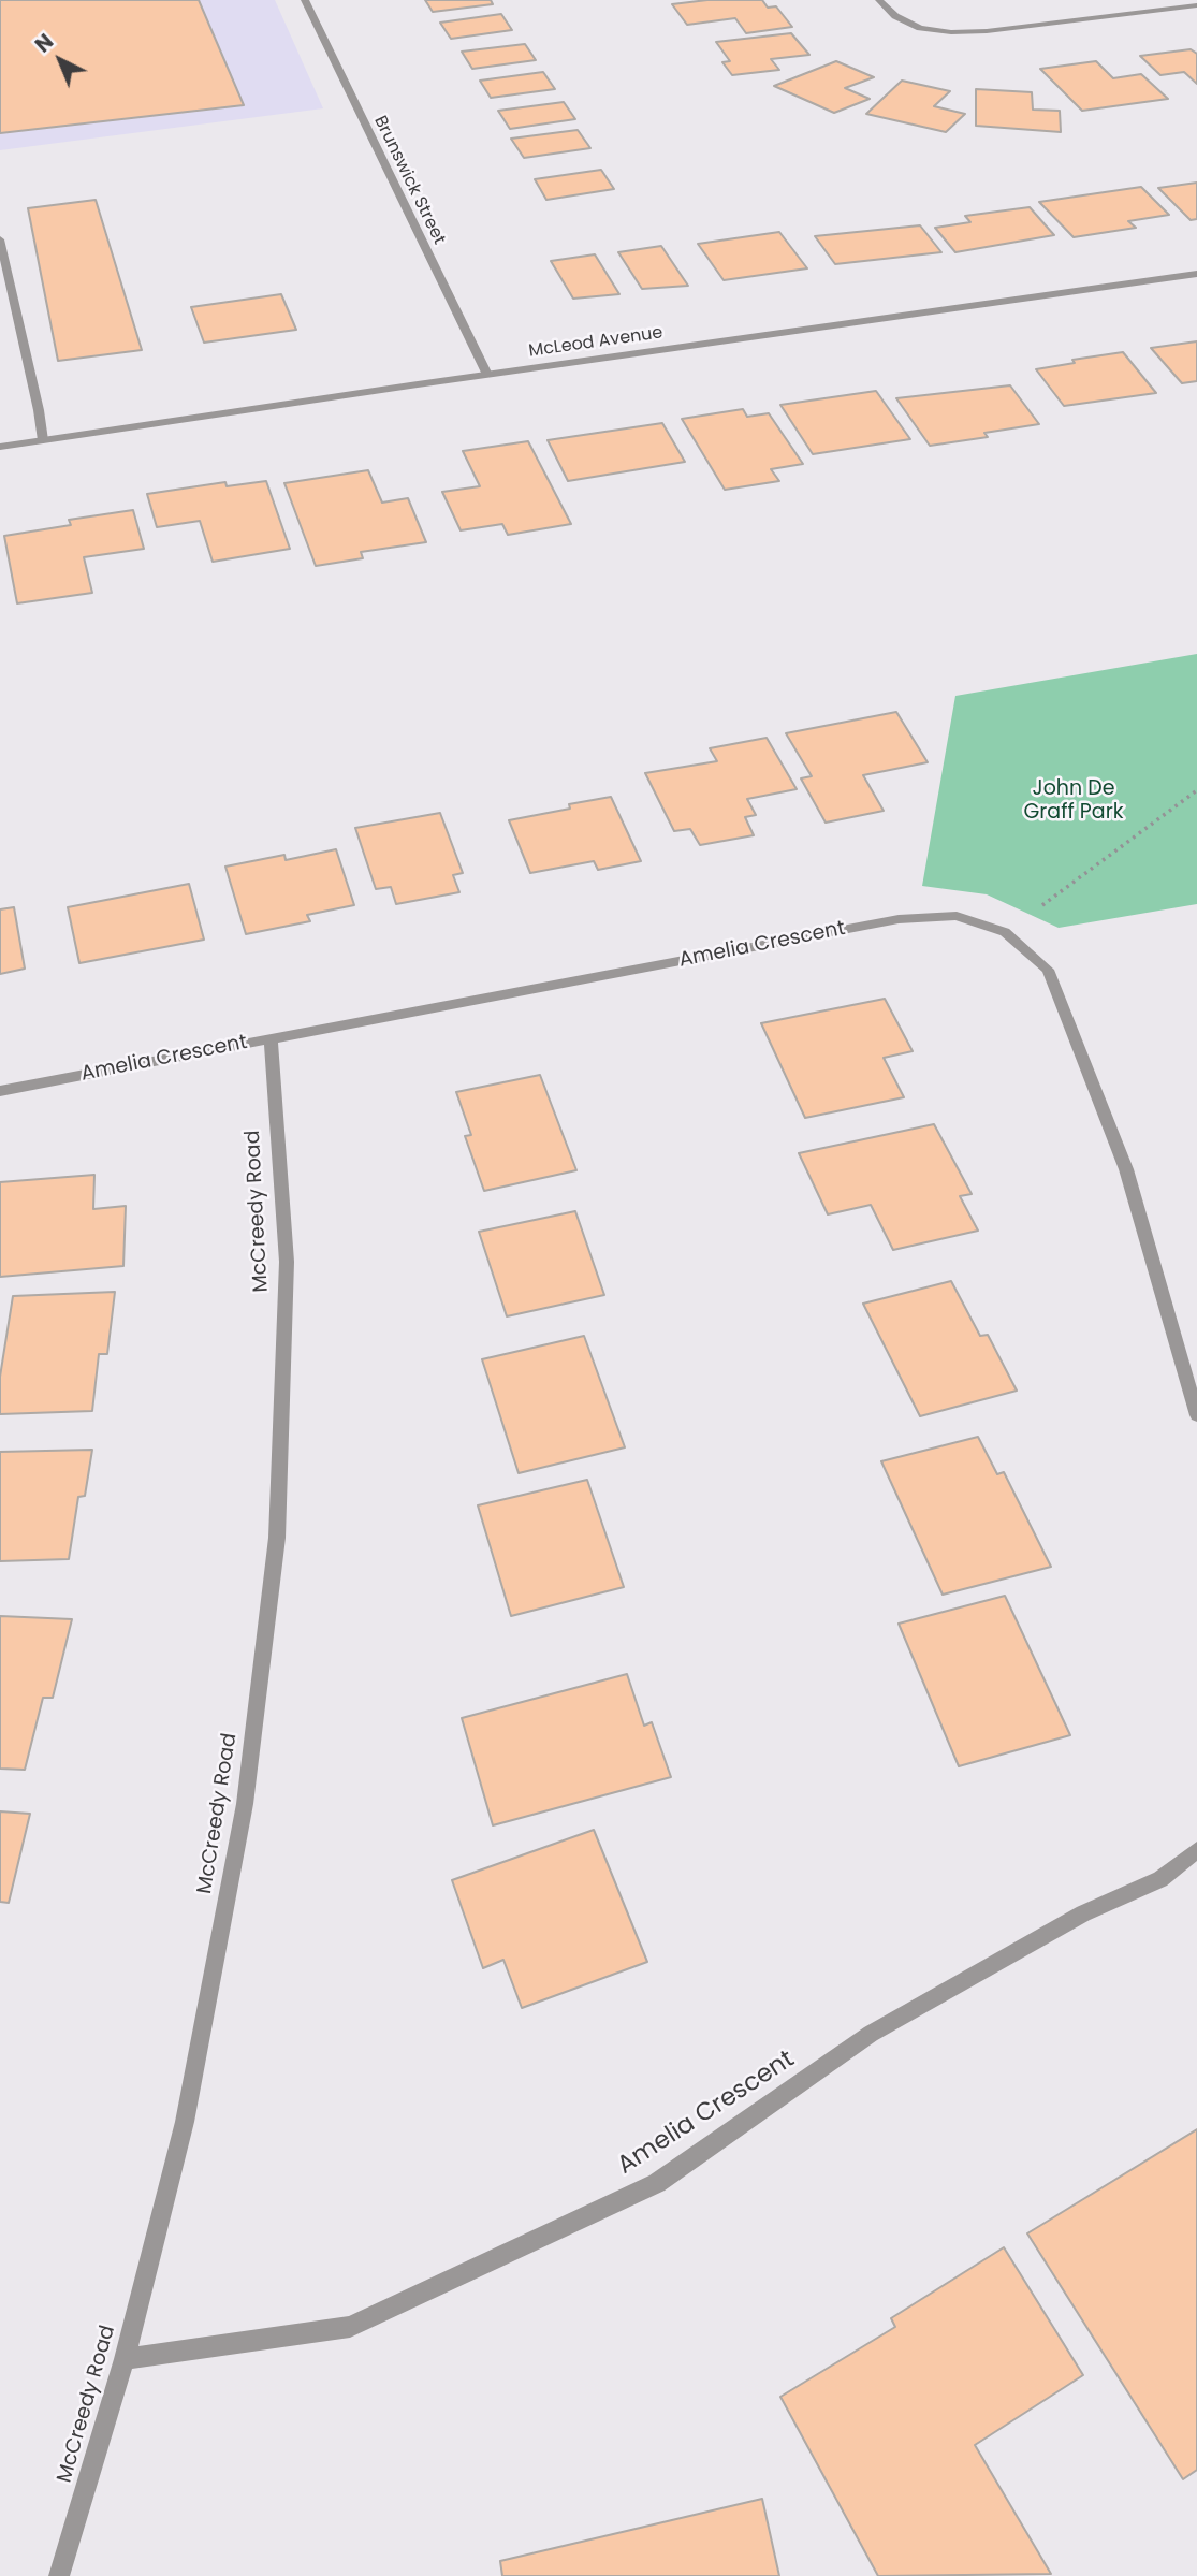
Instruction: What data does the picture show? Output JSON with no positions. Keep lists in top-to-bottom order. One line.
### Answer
{"streets":{"street":["Brunswick Street","McLeod Avenue","Amelia Crescent","McCreedy Road"]},"crossings":[["Brunswick Street","McLeod Avenue"],["Amelia Crescent","McCreedy Road"]],"parks":["John De Graff Park"],"north":"top left"}
